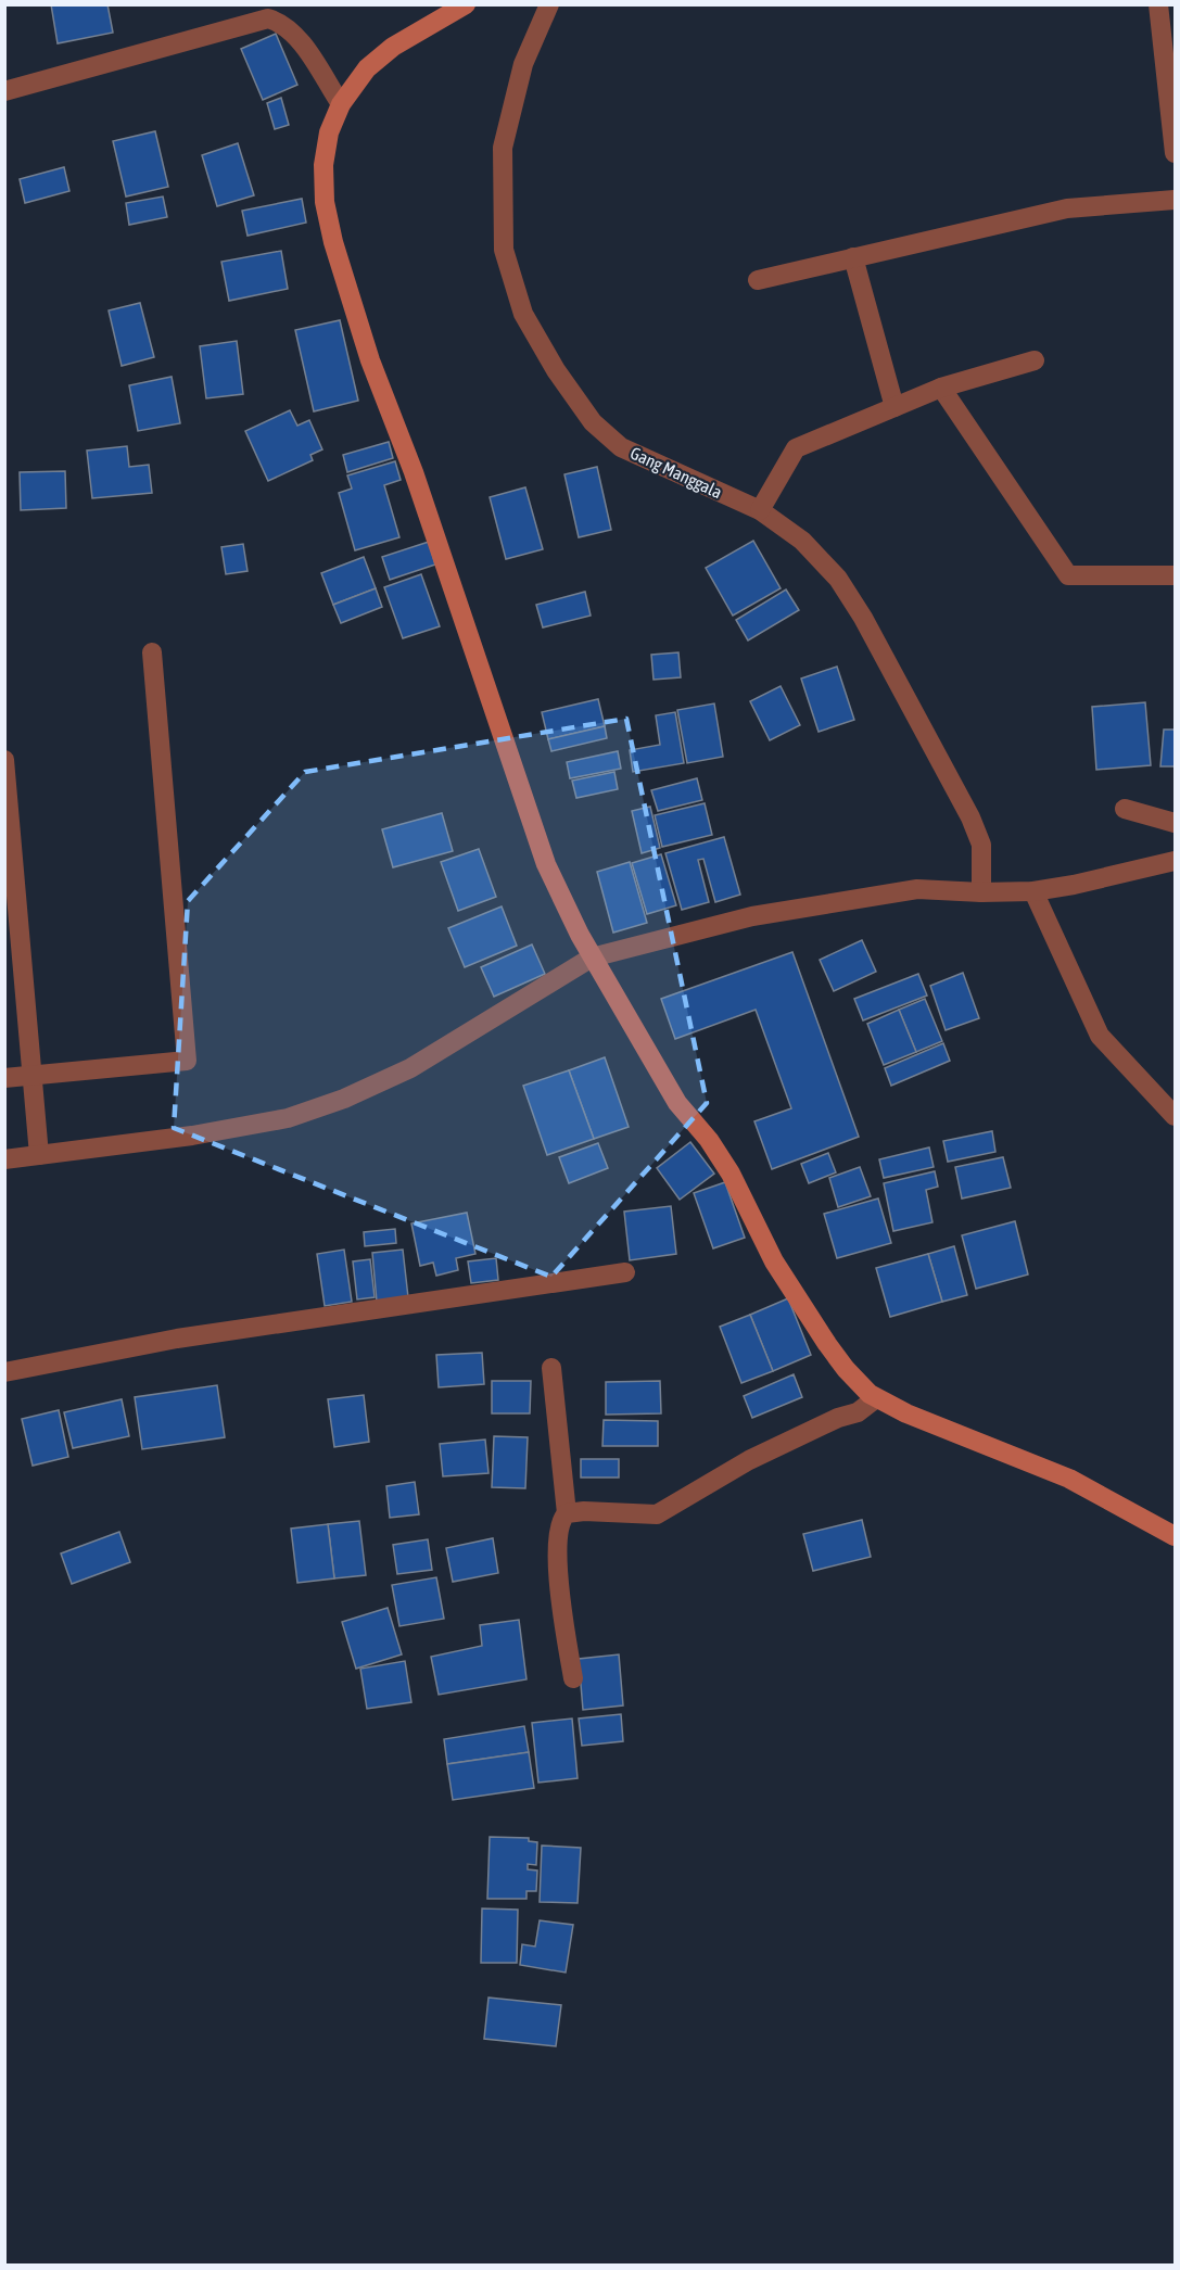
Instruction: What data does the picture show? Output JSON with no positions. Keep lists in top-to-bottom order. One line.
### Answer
{"streets":{"street":["Gang Manggala"]}}
